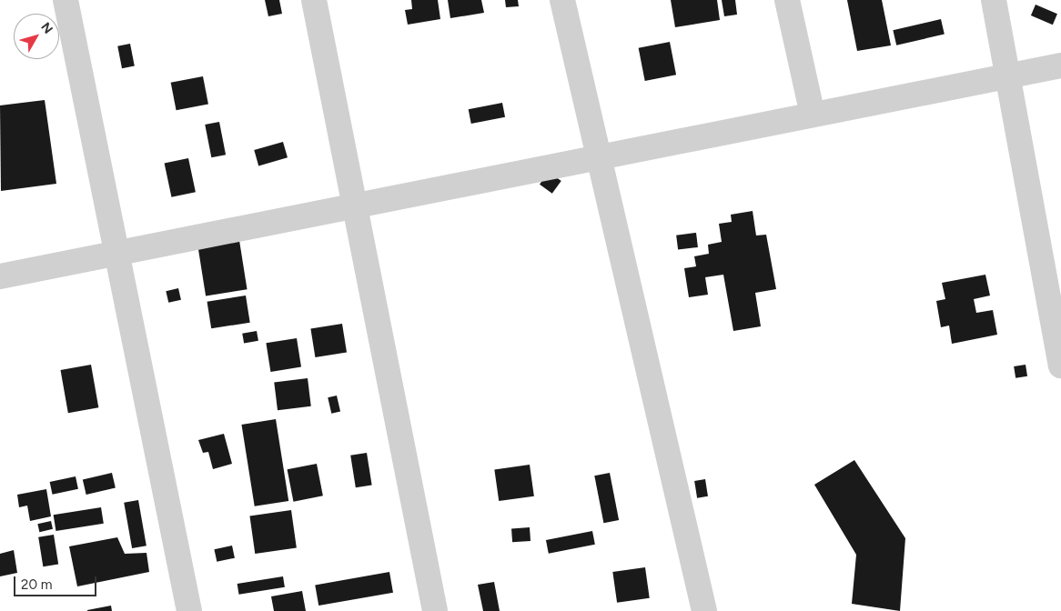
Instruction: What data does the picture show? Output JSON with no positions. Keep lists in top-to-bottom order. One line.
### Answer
{"scale_bar":"20 m","north":"top right"}
